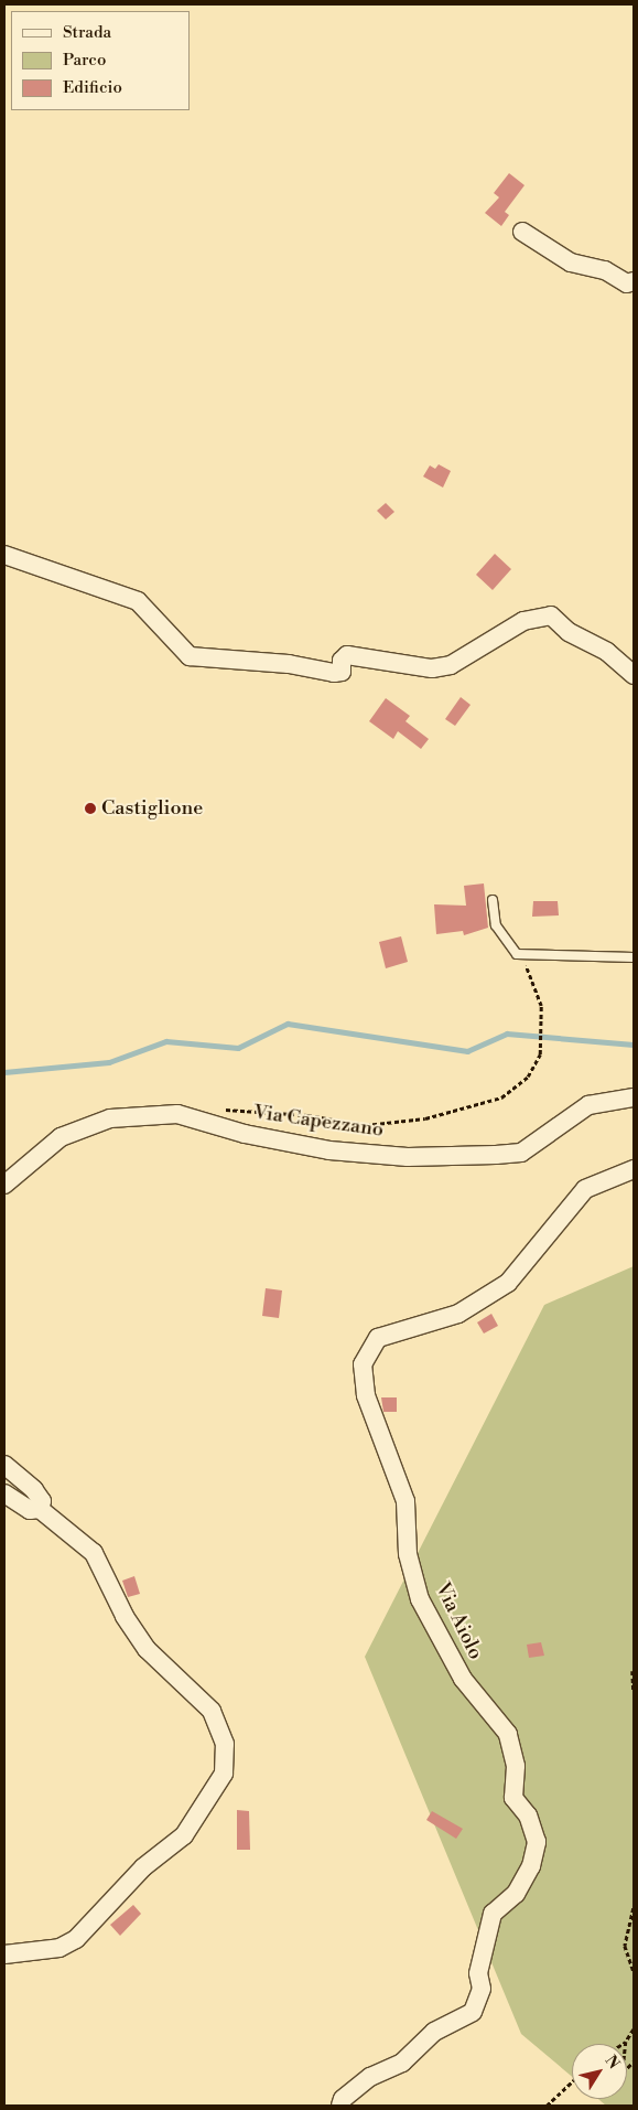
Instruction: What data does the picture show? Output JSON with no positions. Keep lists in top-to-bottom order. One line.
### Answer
{"streets":{"street":["Via Capezzano","Via Aiolo"]},"places":["Castiglione"],"legend":["Strada","Parco","Edificio"],"north":"top right"}
